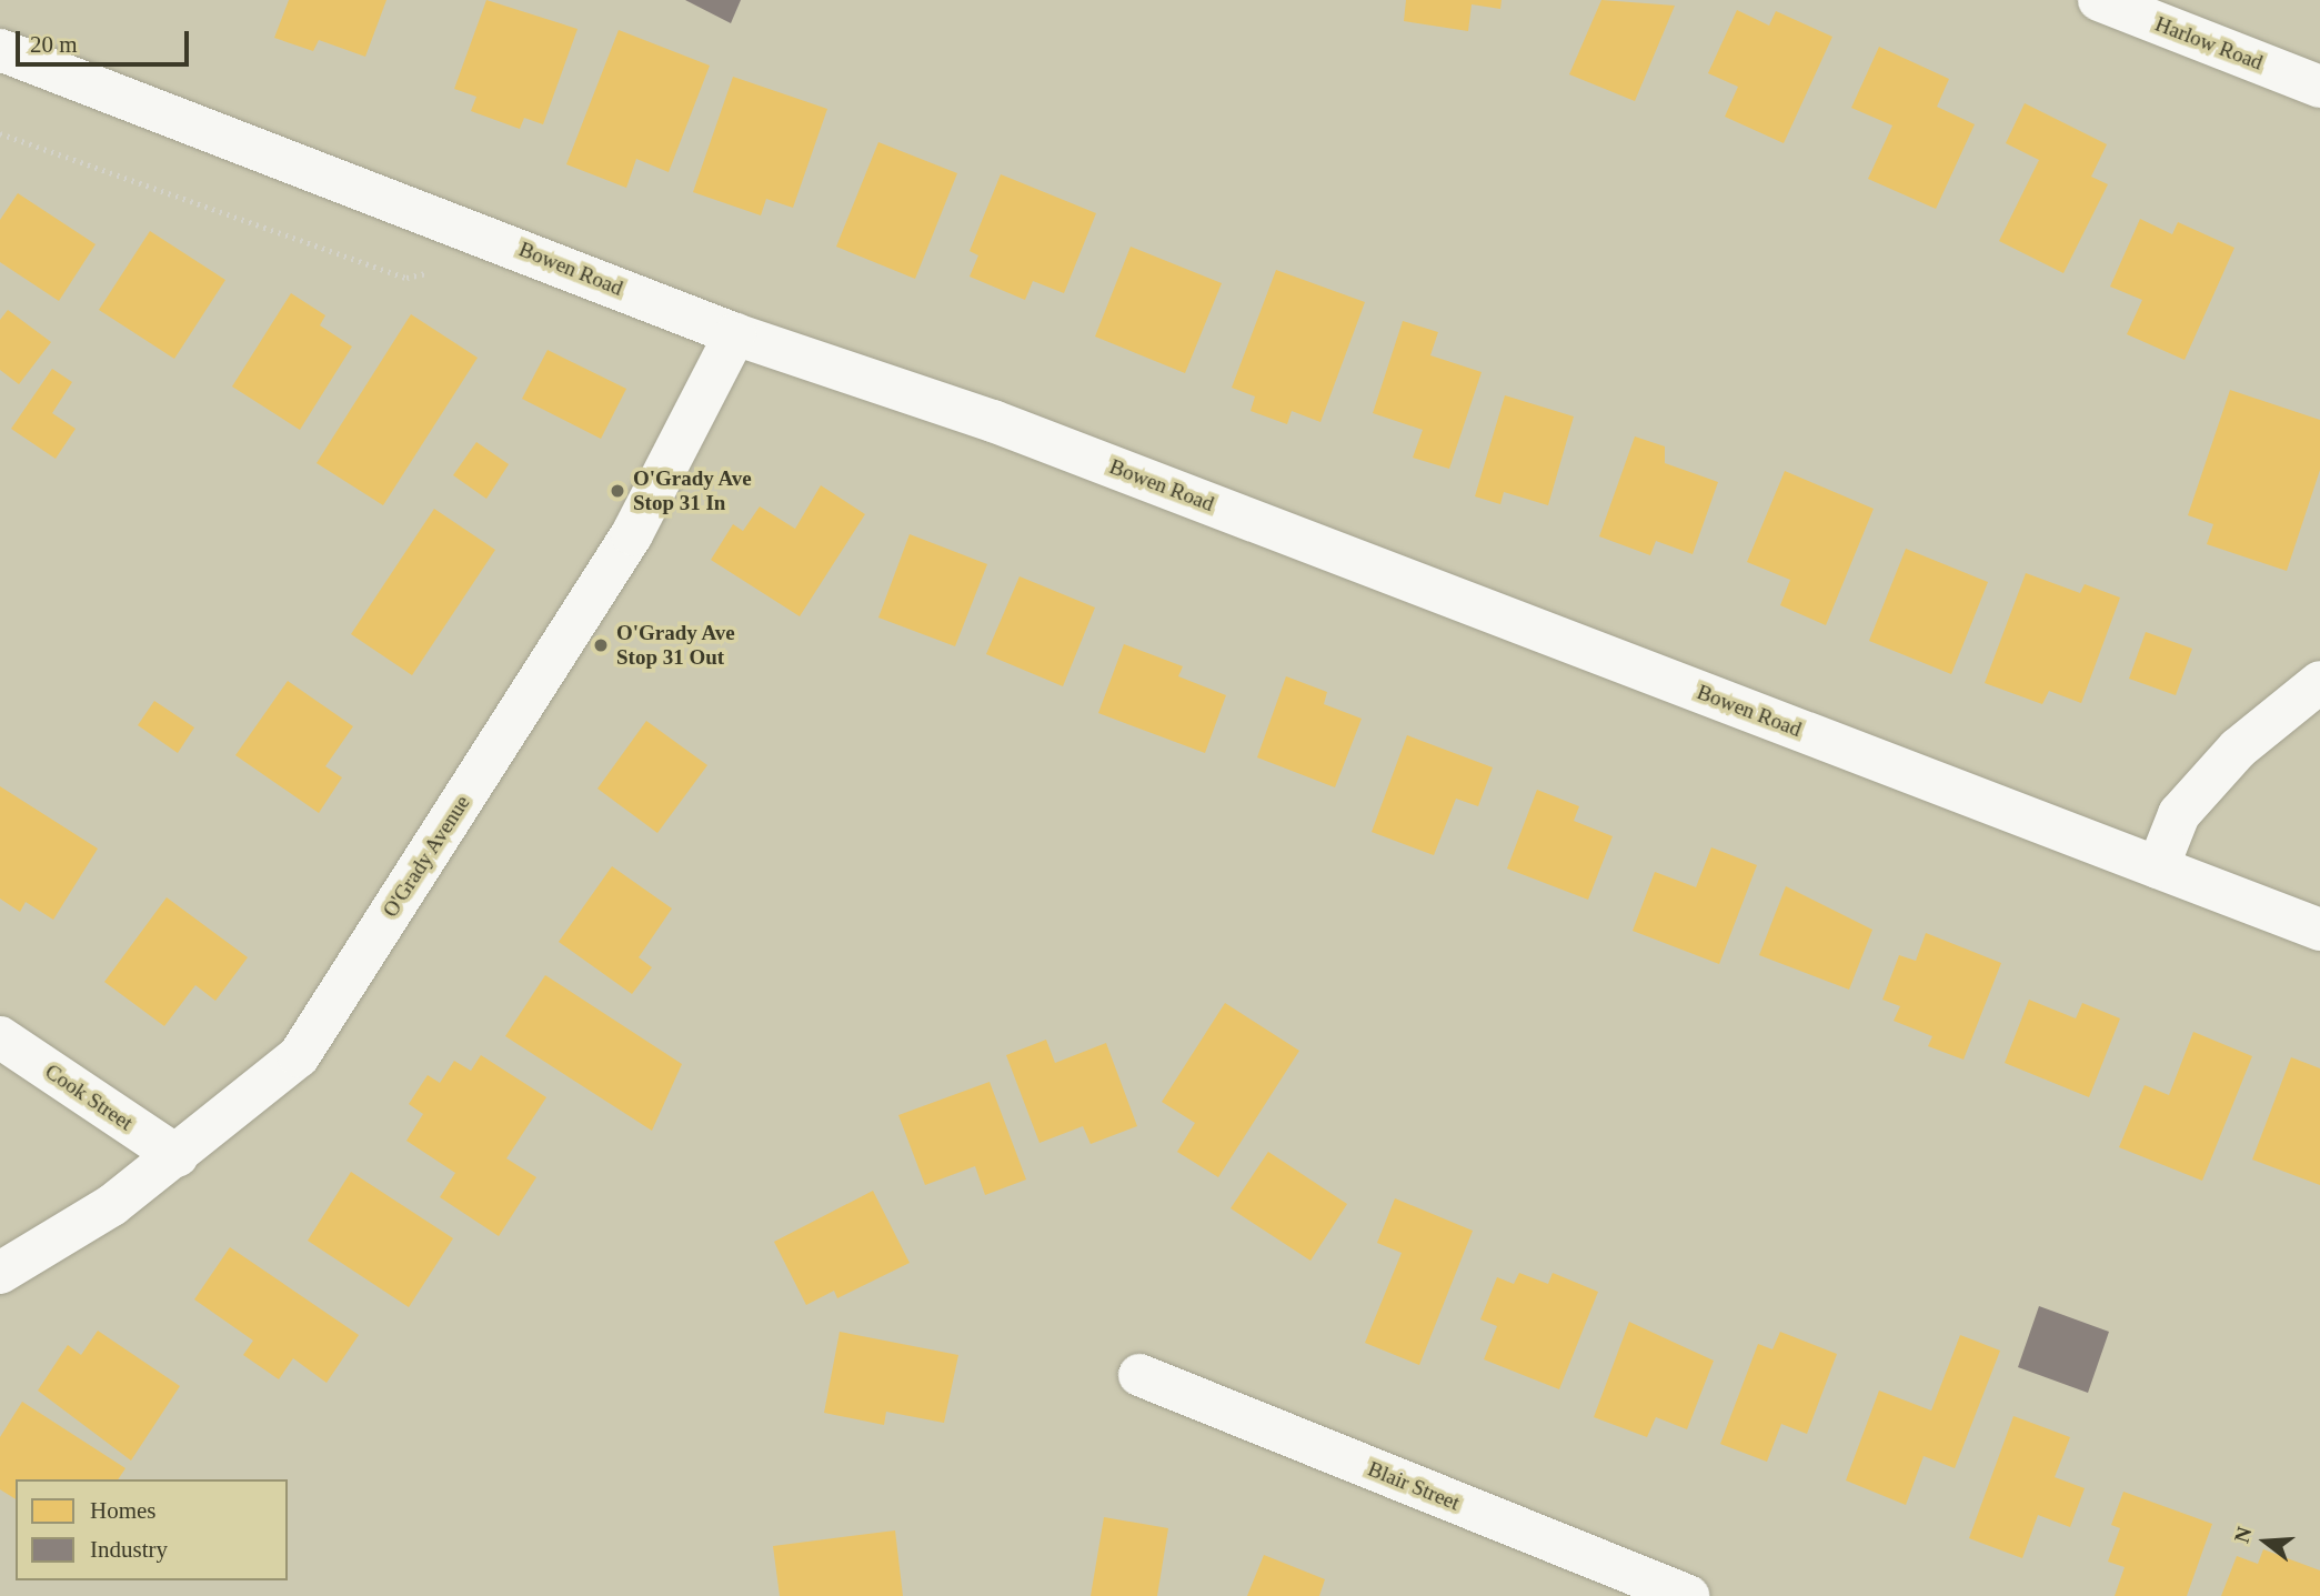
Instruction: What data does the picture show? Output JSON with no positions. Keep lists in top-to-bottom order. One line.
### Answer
{"streets":{"street":["Harlow Road","Bowen Road","O'Grady Avenue","Cook Street","Blair Street"]},"crossings":[["Bowen Road","O'Grady Avenue"],["O'Grady Avenue","Cook Street"]],"places":["O'Grady Ave Stop 31 In","O'Grady Ave Stop 31 Out"],"legend":["Homes","Industry"],"scale_bar":"20 m","north":"left"}
